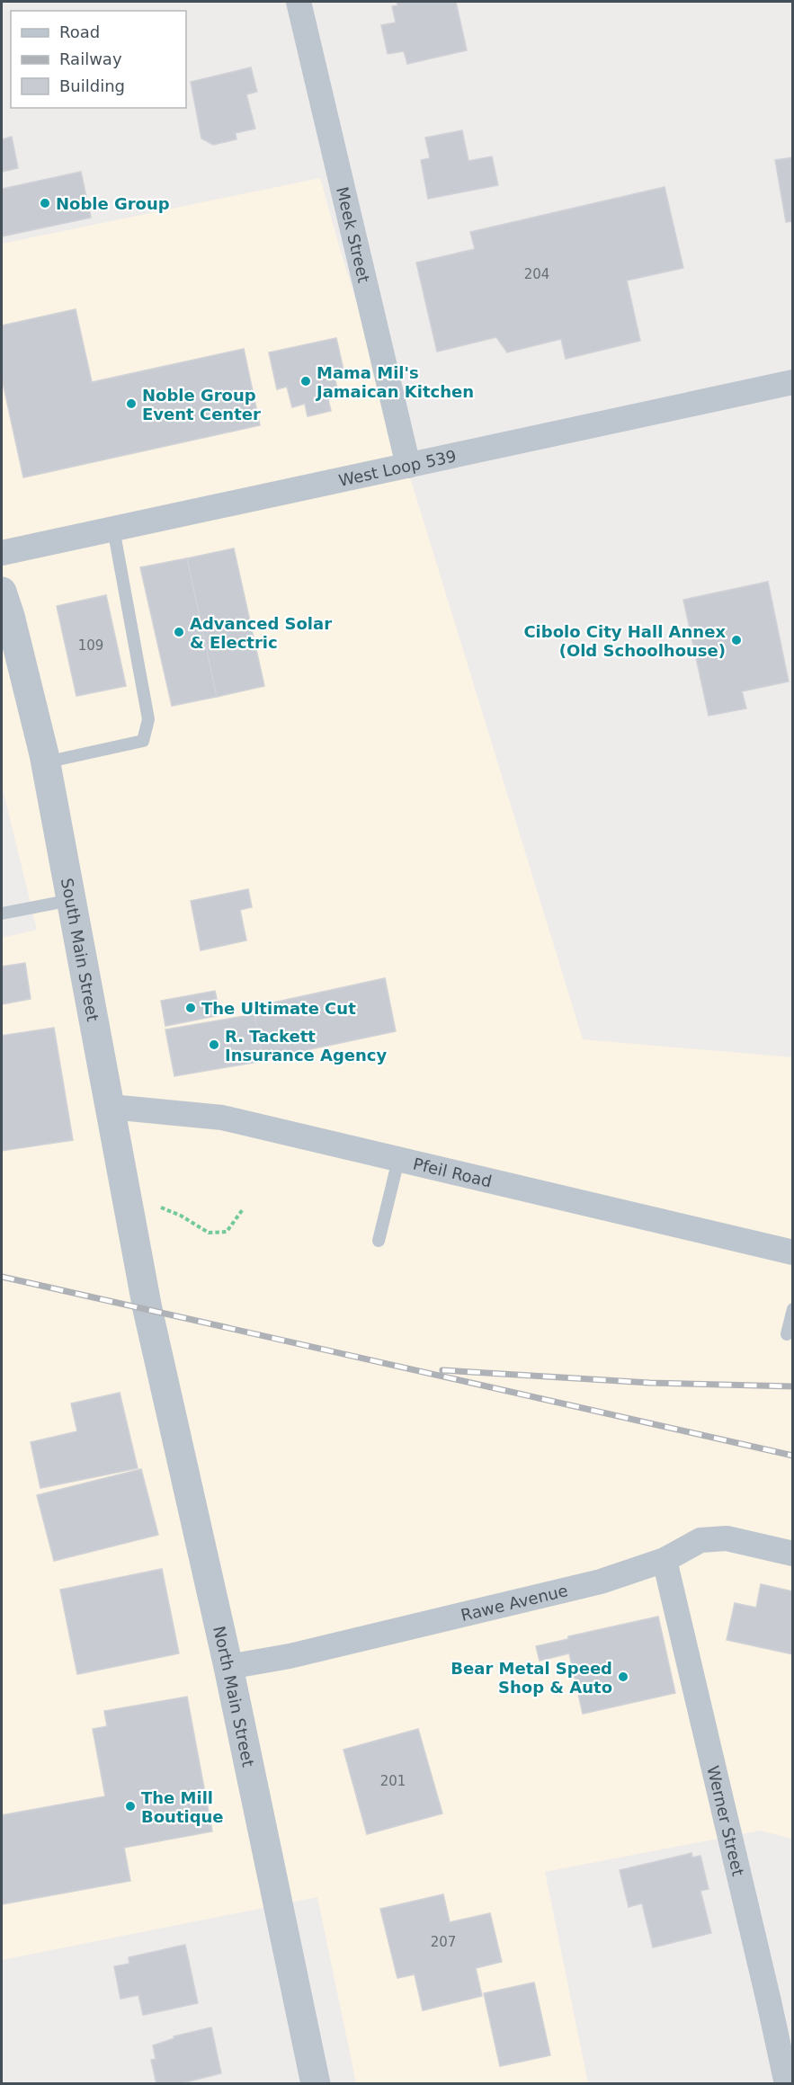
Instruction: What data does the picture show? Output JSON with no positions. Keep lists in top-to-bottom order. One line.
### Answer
{"streets":{"street":["Meek Street","West Loop 539","South Main Street","Pfeil Road","Rawe Avenue","North Main Street","Werner Street"]},"crossings":[["Meek Street","West Loop 539"],["South Main Street","Pfeil Road"],["South Main Street","North Main Street"],["Rawe Avenue","North Main Street"],["Rawe Avenue","Werner Street"]],"places":["Noble Group","Mama Mil's Jamaican Kitchen","Noble Group Event Center","Advanced Solar & Electric","Cibolo City Hall Annex (Old Schoolhouse)","The Ultimate Cut","R. Tackett Insurance Agency","Bear Metal Speed Shop & Auto","The Mill Boutique"],"house_numbers":["204","109","201","207"],"legend":["Road","Railway","Building"]}
